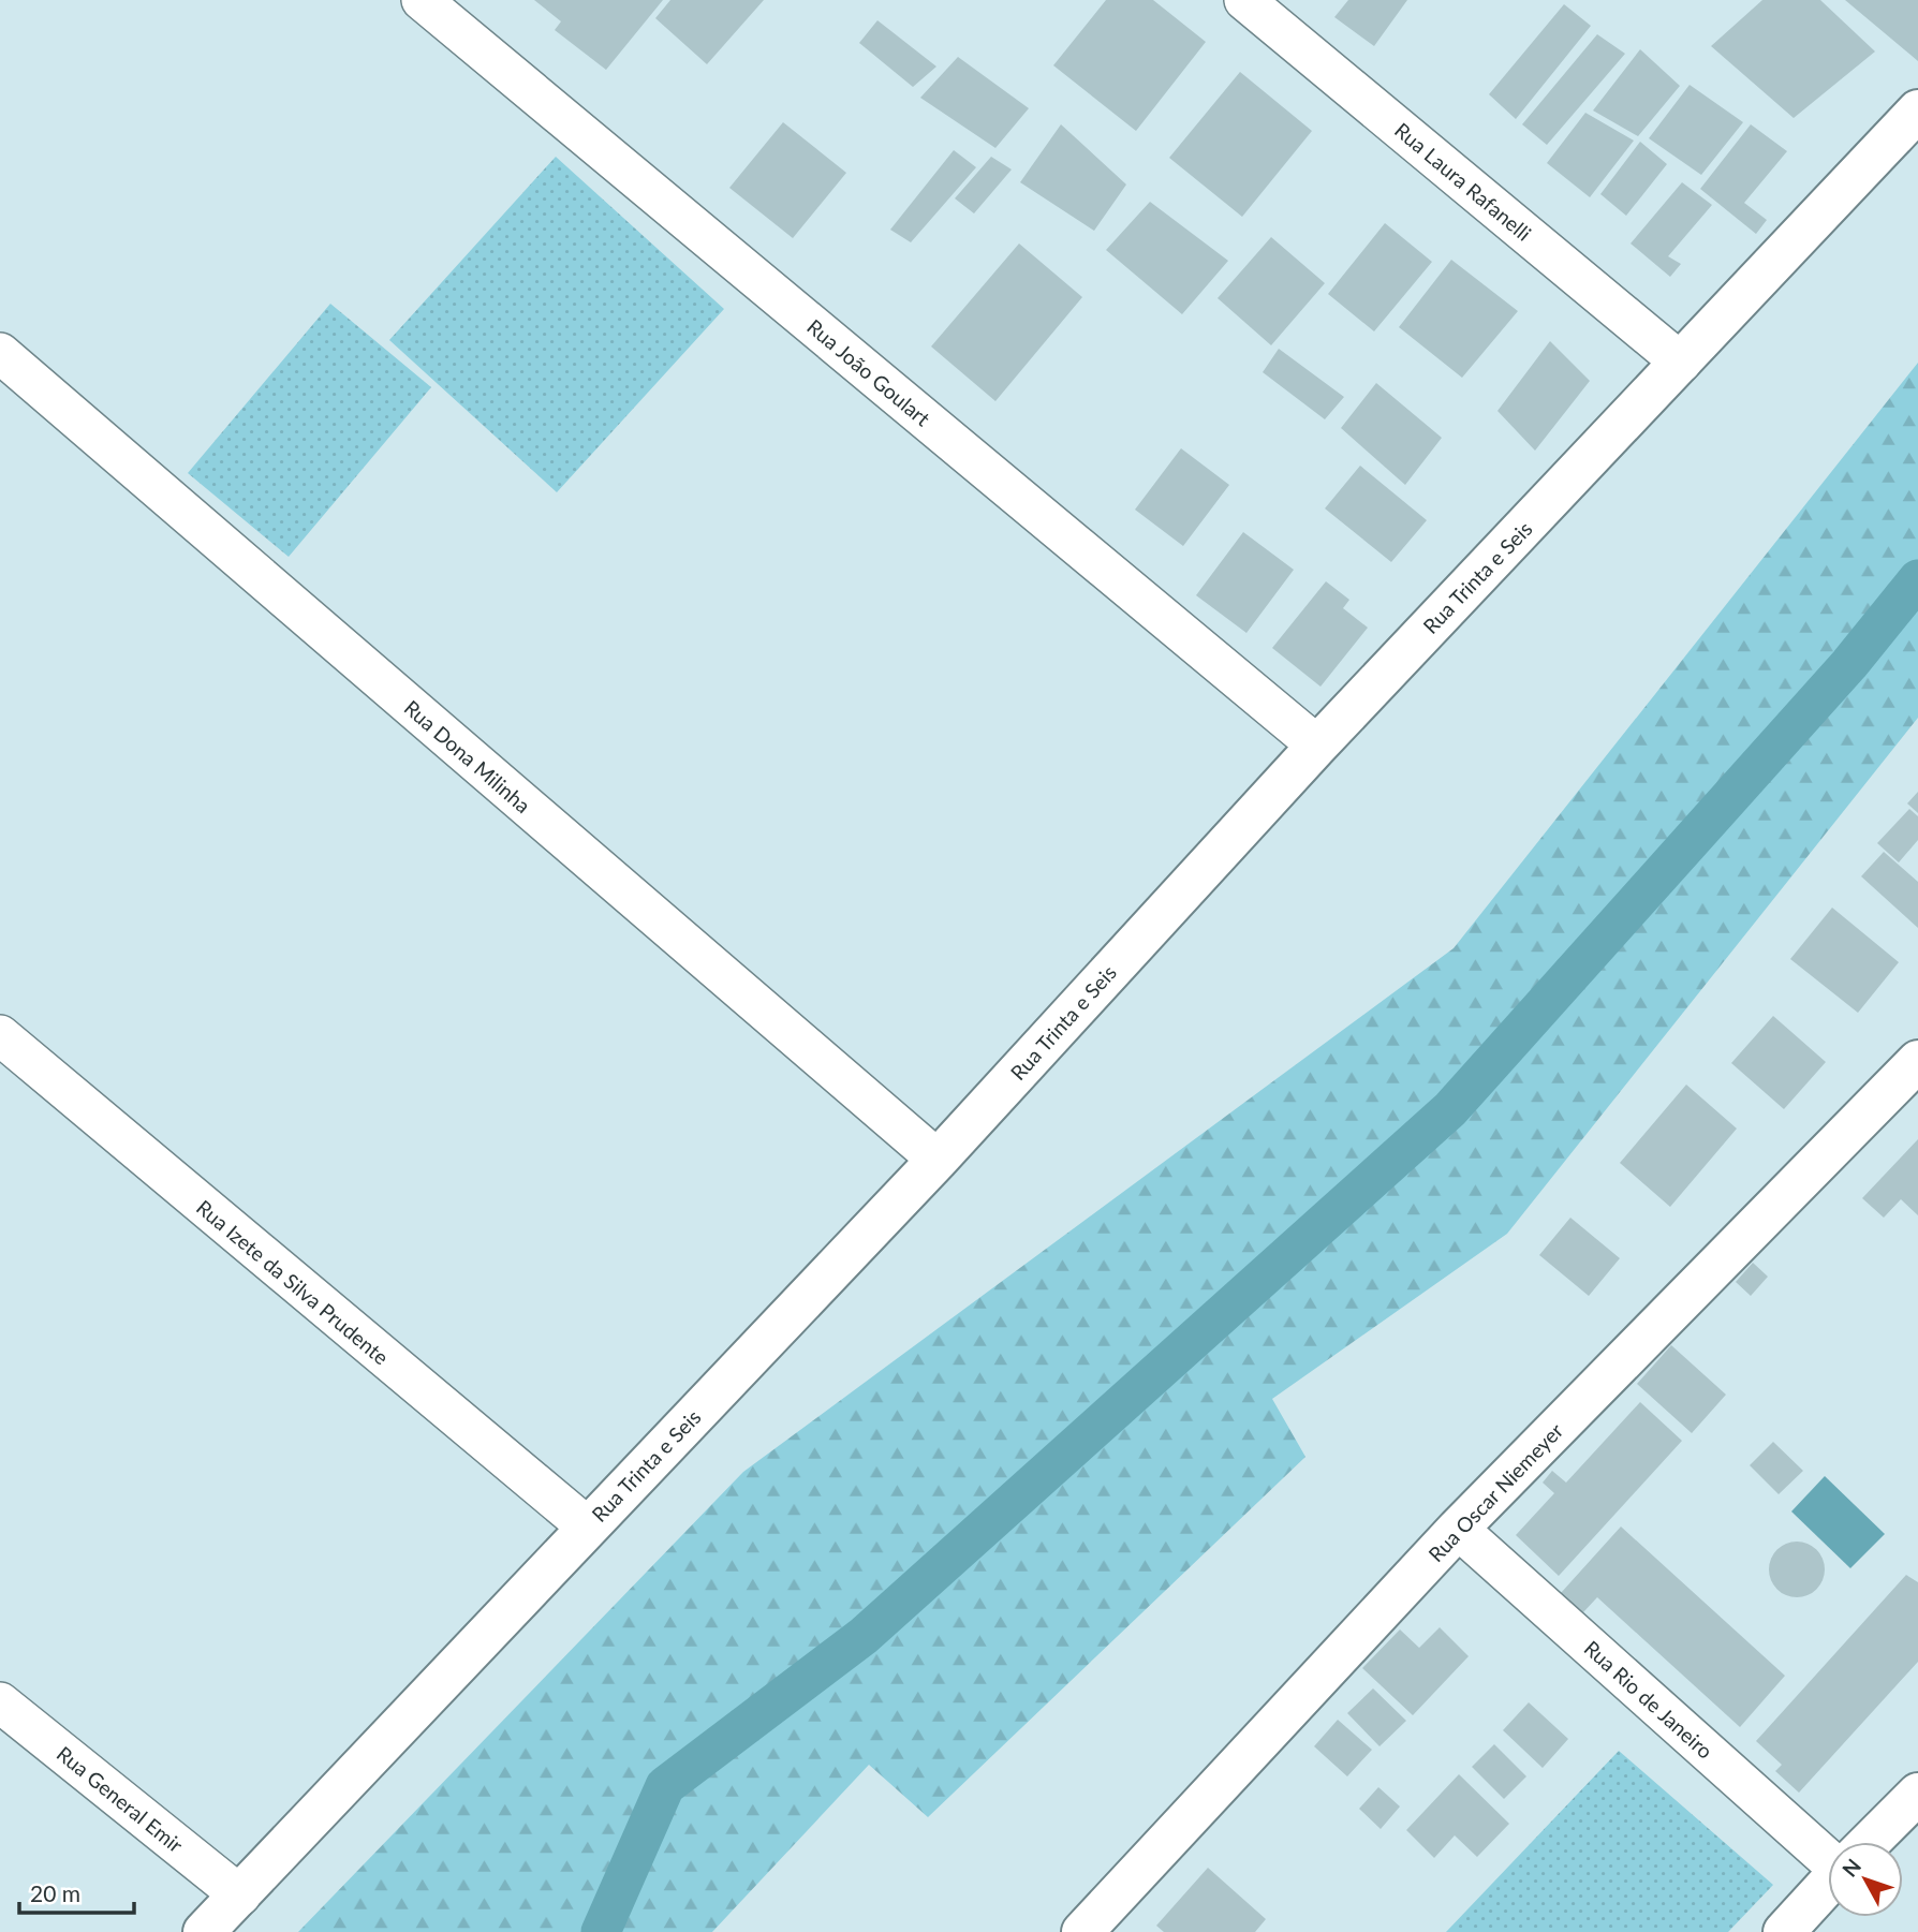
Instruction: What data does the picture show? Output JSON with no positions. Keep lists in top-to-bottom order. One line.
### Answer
{"streets":{"street":["Rua Laura Rafanelli","Rua João Goulart","Rua Trinta e Seis","Rua Dona Milinha","Rua Izete da Silva Prudente","Rua Oscar Niemeyer","Rua Rio de Janeiro","Rua General Emir"]},"crossings":[["Rua Laura Rafanelli","Rua Trinta e Seis"],["Rua João Goulart","Rua Trinta e Seis"],["Rua Trinta e Seis","Rua Dona Milinha"],["Rua Trinta e Seis","Rua Izete da Silva Prudente"],["Rua Trinta e Seis","Rua General Emir"],["Rua Oscar Niemeyer","Rua Rio de Janeiro"]],"scale_bar":"20 m","north":"top left"}
